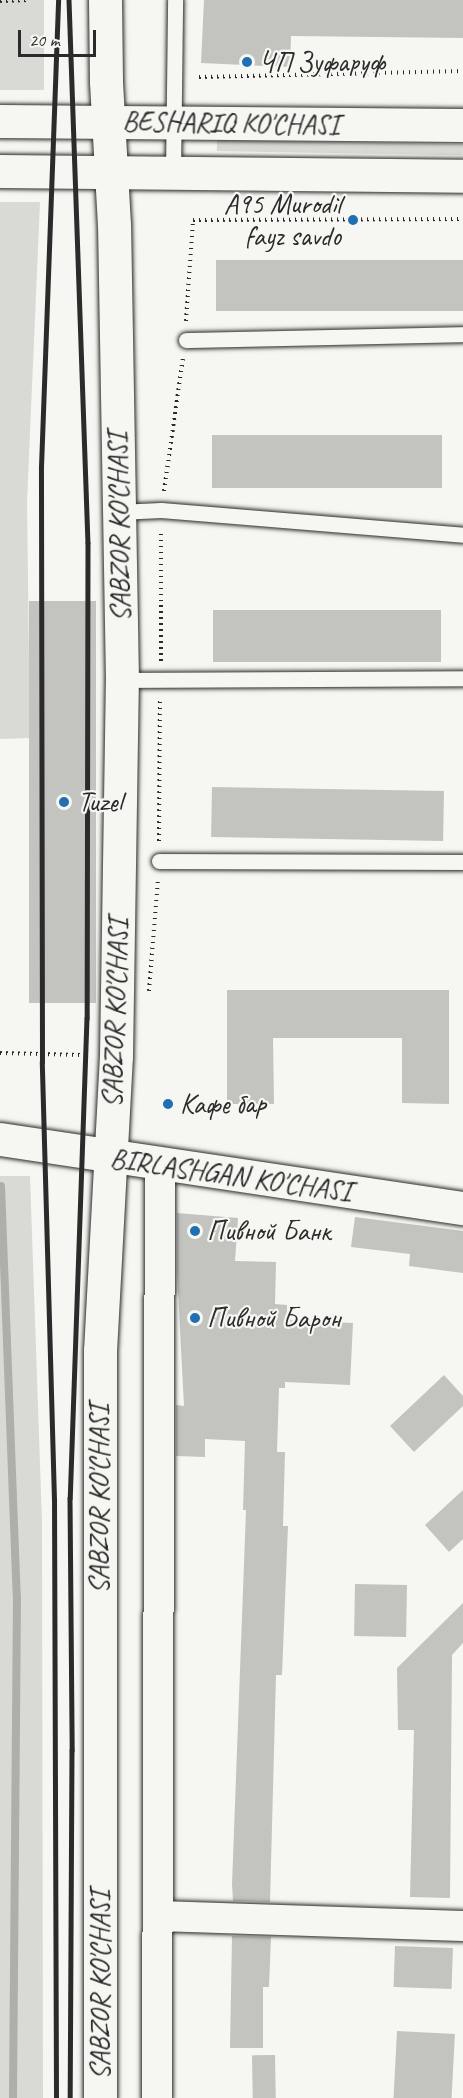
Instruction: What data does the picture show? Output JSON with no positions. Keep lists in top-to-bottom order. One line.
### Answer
{"streets":{"street":["BESHARIQ KO'CHASI","SABZOR KO'CHASI","BIRLASHGAN KO'CHASI"]},"crossings":[["BESHARIQ KO'CHASI","SABZOR KO'CHASI"],["SABZOR KO'CHASI","BIRLASHGAN KO'CHASI"]],"places":["ЧП Зуфаруф","A95 Murodil fayz savdo","Tuzel","Кафе бар","Пивной Банк","Пивной Барон"],"scale_bar":"20 m"}
